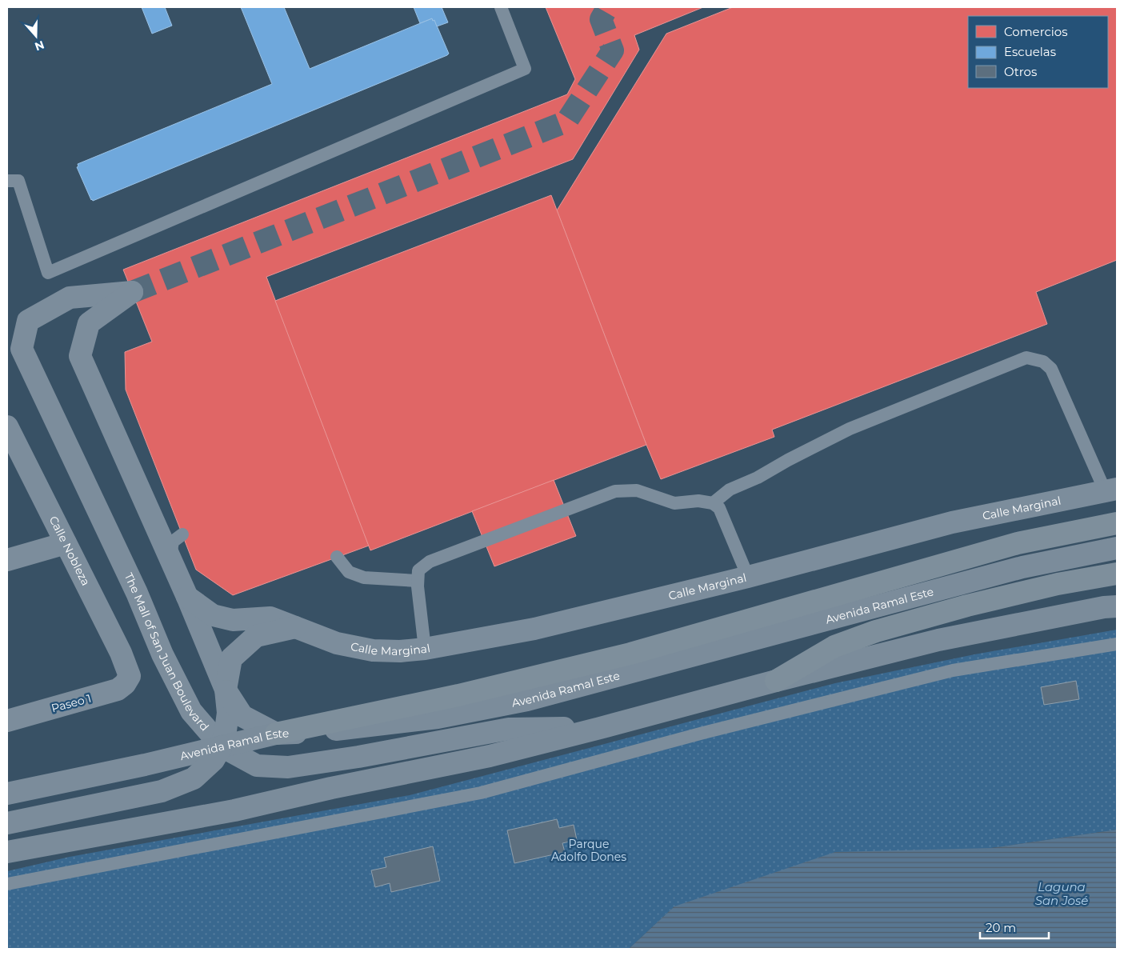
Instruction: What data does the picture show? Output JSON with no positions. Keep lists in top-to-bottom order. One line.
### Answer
{"streets":{"main road":["Avenida Ramal Este"],"street":["Calle Marginal","Calle Nobleza","The Mall of San Juan Boulevard","Paseo 1"]},"crossings":[["Calle Marginal","The Mall of San Juan Boulevard"],["Calle Nobleza","Paseo 1"],["Avenida Ramal Este","The Mall of San Juan Boulevard"]],"water":["Laguna San José"],"parks":["Parque Adolfo Dones"],"legend":["Comercios","Escuelas","Otros"],"scale_bar":"20 m","north":"bottom"}
